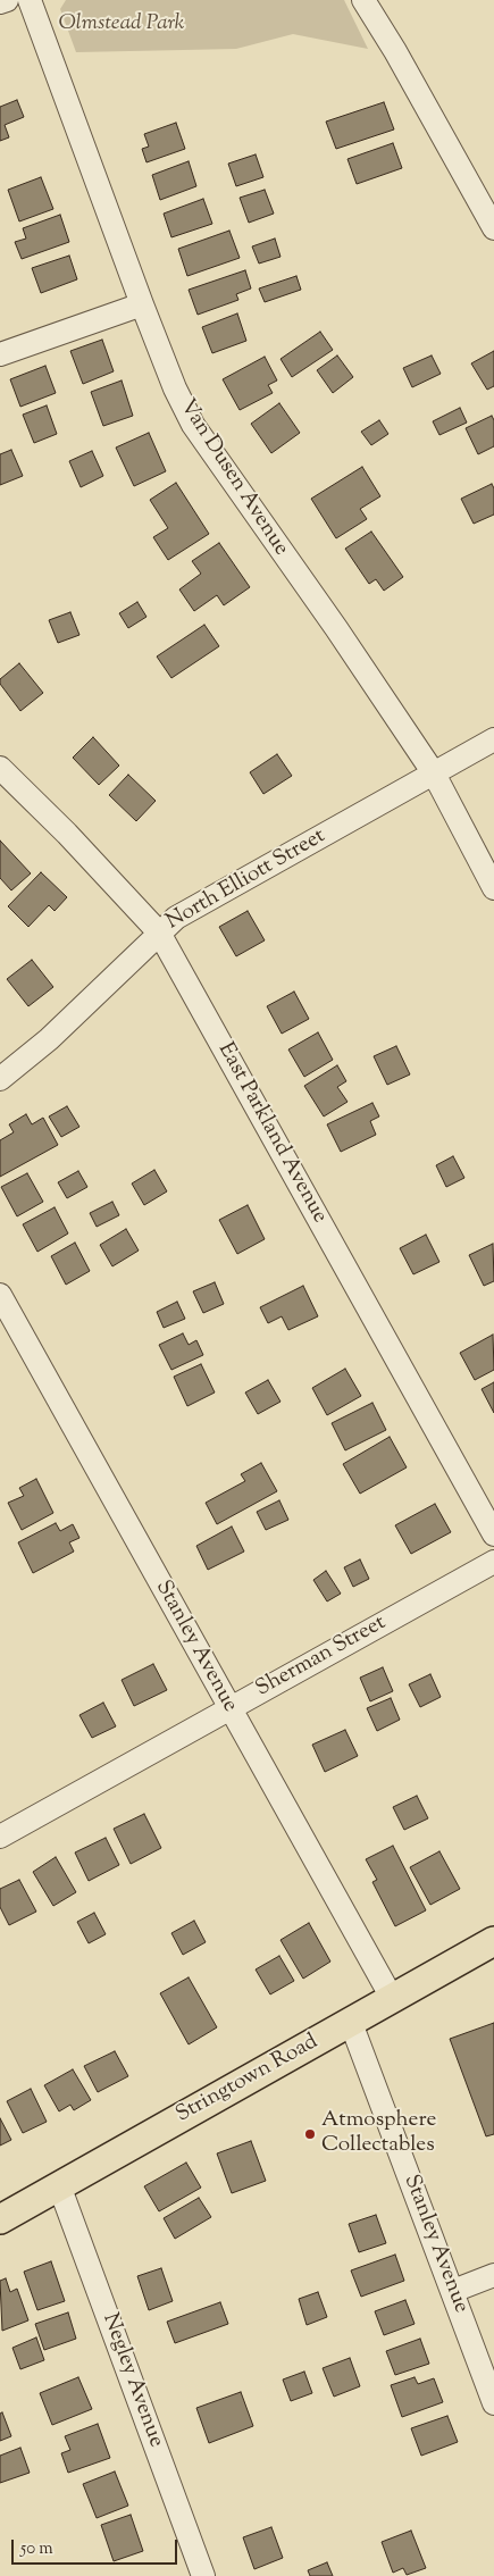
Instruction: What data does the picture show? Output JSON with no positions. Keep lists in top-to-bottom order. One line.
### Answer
{"streets":{"main road":["Stringtown Road"],"street":["Van Dusen Avenue","North Elliott Street","East Parkland Avenue","Stanley Avenue","Sherman Street","Negley Avenue"]},"crossings":[["Van Dusen Avenue","North Elliott Street"],["North Elliott Street","East Parkland Avenue"],["Stanley Avenue","Sherman Street"],["Stanley Avenue","Stringtown Road"],["Stringtown Road","Negley Avenue"]],"parks":["Olmstead Park"],"places":["Atmosphere Collectables"],"scale_bar":"50 m"}
